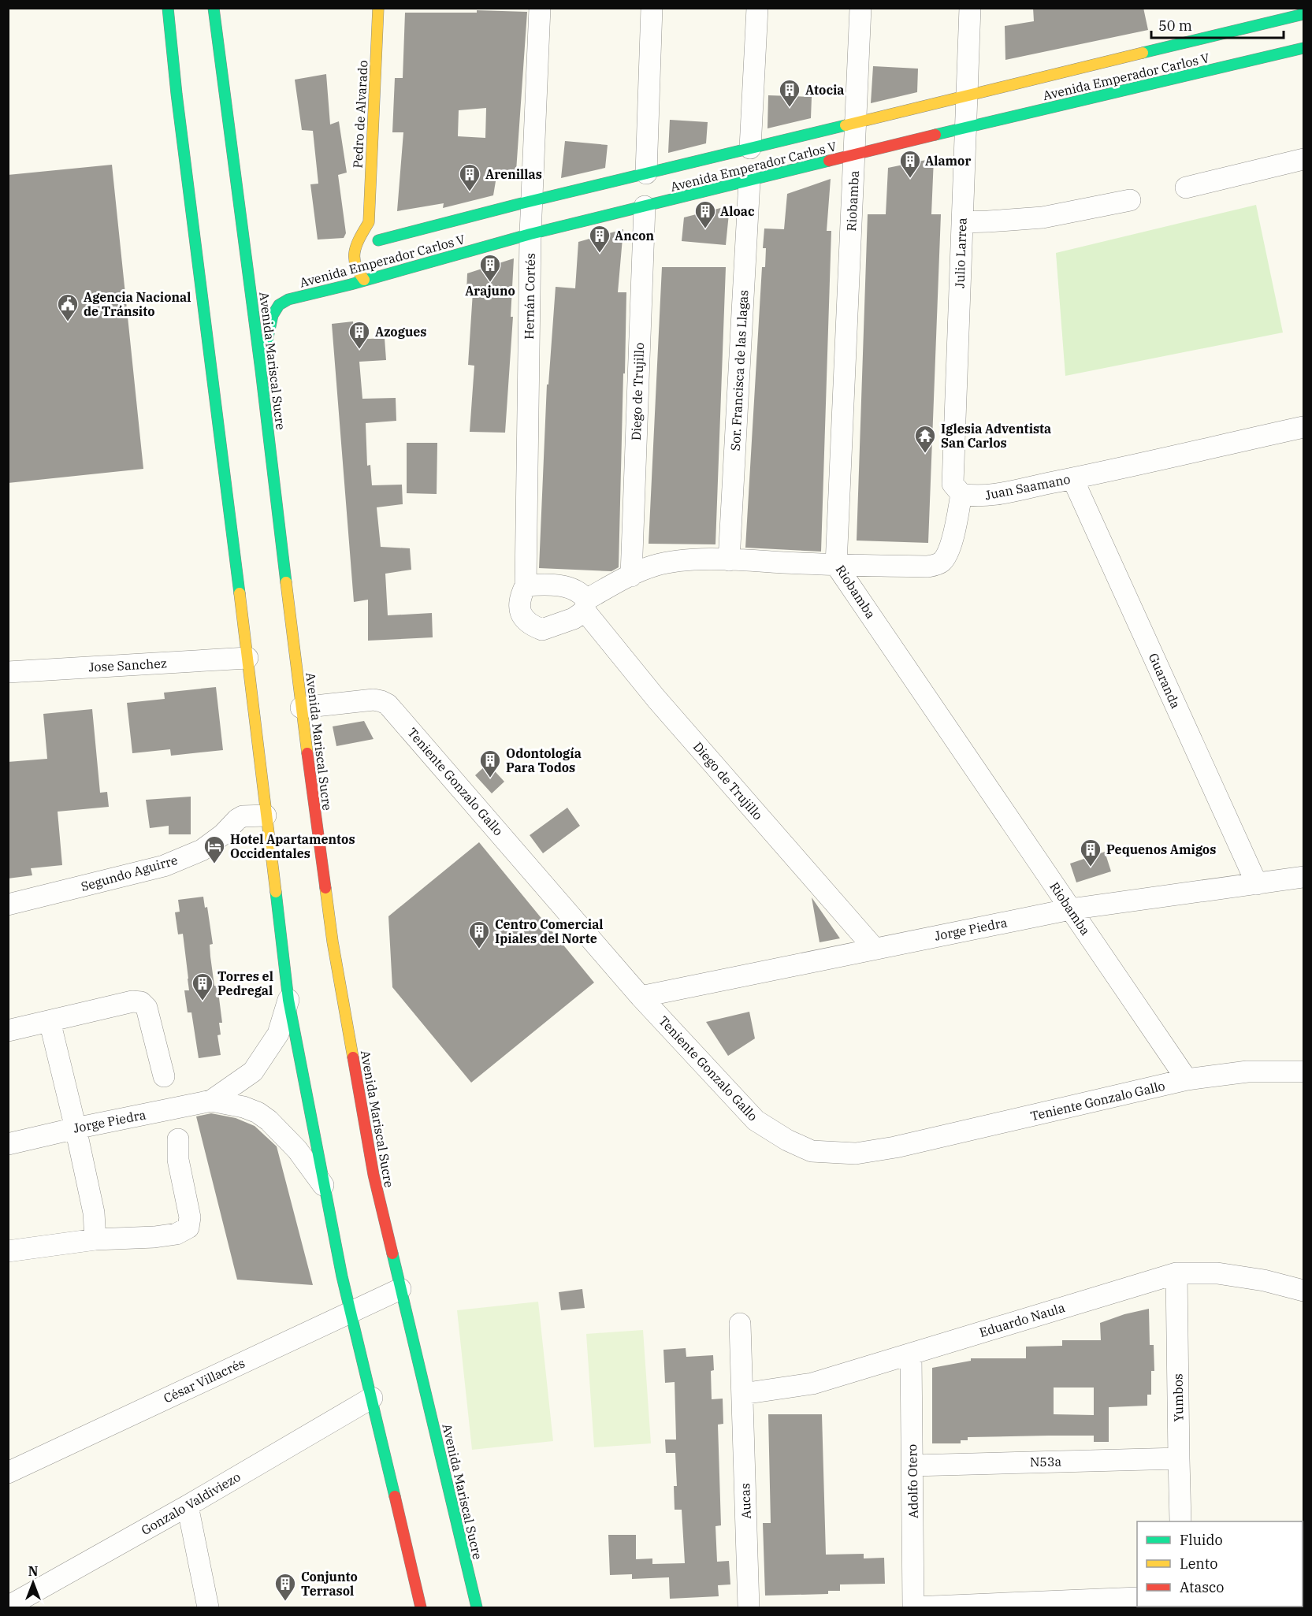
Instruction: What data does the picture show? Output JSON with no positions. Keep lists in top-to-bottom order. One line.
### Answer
{"streets":{"main road":["Avenida Emperador Carlos V","Pedro de Alvarado","Avenida Mariscal Sucre"],"street":["Riobamba","Julio Larrea","Hernán Cortés","Sor. Francisca de las Llagas","Diego de Trujillo","Juan Saamano","Jose Sanchez","Guaranda","Teniente Gonzalo Gallo","Segundo Aguirre","Jorge Piedra","Eduardo Naula","César Villacrés","Yumbos","N53a","Adolfo Otero","Aucas","Gonzalo Valdiviezo"]},"crossings":[["Avenida Emperador Carlos V","Pedro de Alvarado"],["Avenida Emperador Carlos V","Riobamba"],["Avenida Emperador Carlos V","Julio Larrea"],["Avenida Emperador Carlos V","Hernán Cortés"],["Avenida Emperador Carlos V","Avenida Mariscal Sucre"],["Avenida Emperador Carlos V","Sor. Francisca de las Llagas"],["Avenida Emperador Carlos V","Diego de Trujillo"],["Riobamba","Teniente Gonzalo Gallo"],["Riobamba","Jorge Piedra"],["Julio Larrea","Juan Saamano"],["Hernán Cortés","Diego de Trujillo"],["Avenida Mariscal Sucre","Teniente Gonzalo Gallo"],["Avenida Mariscal Sucre","César Villacrés"],["Diego de Trujillo","Jorge Piedra"],["Juan Saamano","Guaranda"],["Guaranda","Jorge Piedra"],["Teniente Gonzalo Gallo","Jorge Piedra"],["Eduardo Naula","Yumbos"],["Eduardo Naula","Adolfo Otero"],["Eduardo Naula","Aucas"],["Yumbos","N53a"],["N53a","Adolfo Otero"]],"places":{"building":["Atocia","Alamor","Arenillas","Aloac","Ancon","Arajuno","Azogues","Odontología Para Todos","Pequenos Amigos","Centro Comercial Ipiales del Norte","Torres el Pedregal","Conjunto Terrasol"],"public building":["Agencia Nacional de Tránsito"],"temple":["Iglesia Adventista San Carlos"],"hotel":["Hotel Apartamentos Occidentales"]},"legend":["Fluido","Lento","Atasco"],"scale_bar":"50 m","north":"top"}
